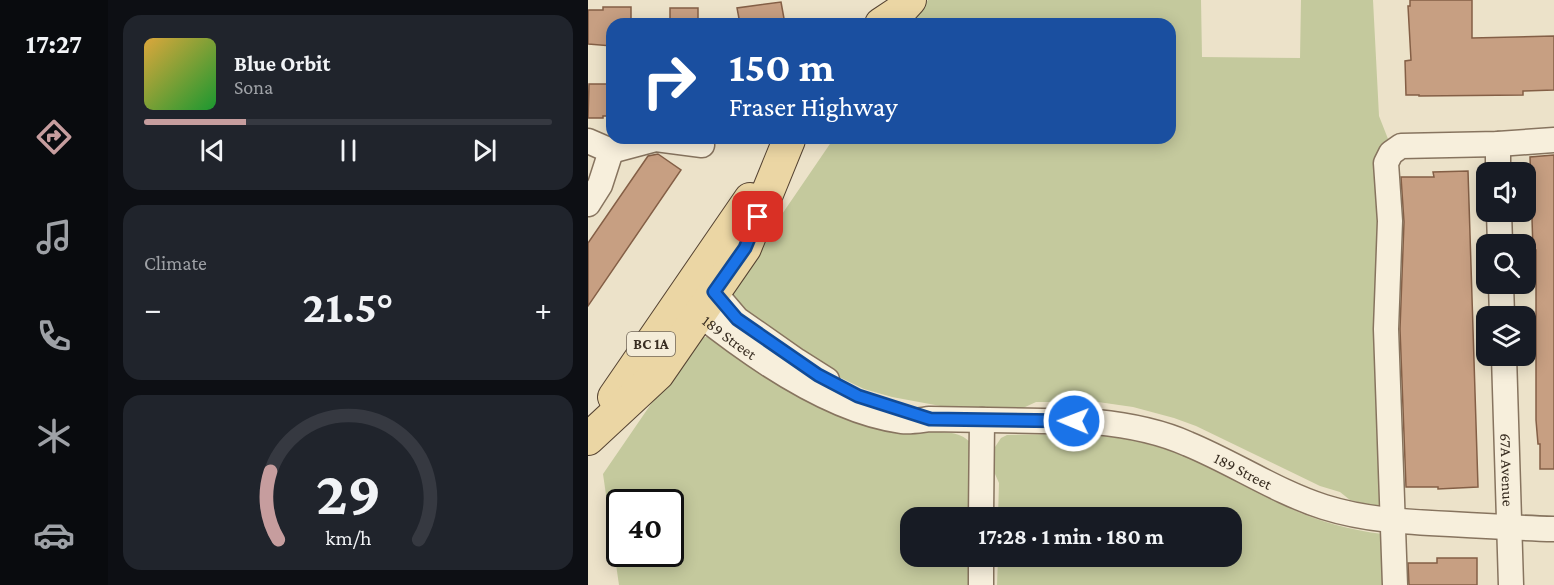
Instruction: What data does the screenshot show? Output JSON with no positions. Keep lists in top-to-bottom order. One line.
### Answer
{"streets":{"main road":["BC 1A"],"street":["189 Street","67A Avenue"]},"crossings":[["189 Street","BC 1A"],["189 Street","67A Avenue"]],"page":{"tabs":"17:27","turn":["150 m","Fraser Highway"],"song":["Blue Orbit","Sona"],"tile":"Climate","heat":["−","21.5°","+"],"limit":"40","trip":"17:28 · 1 min · 180 m","gauge":["29","km/h"]}}
